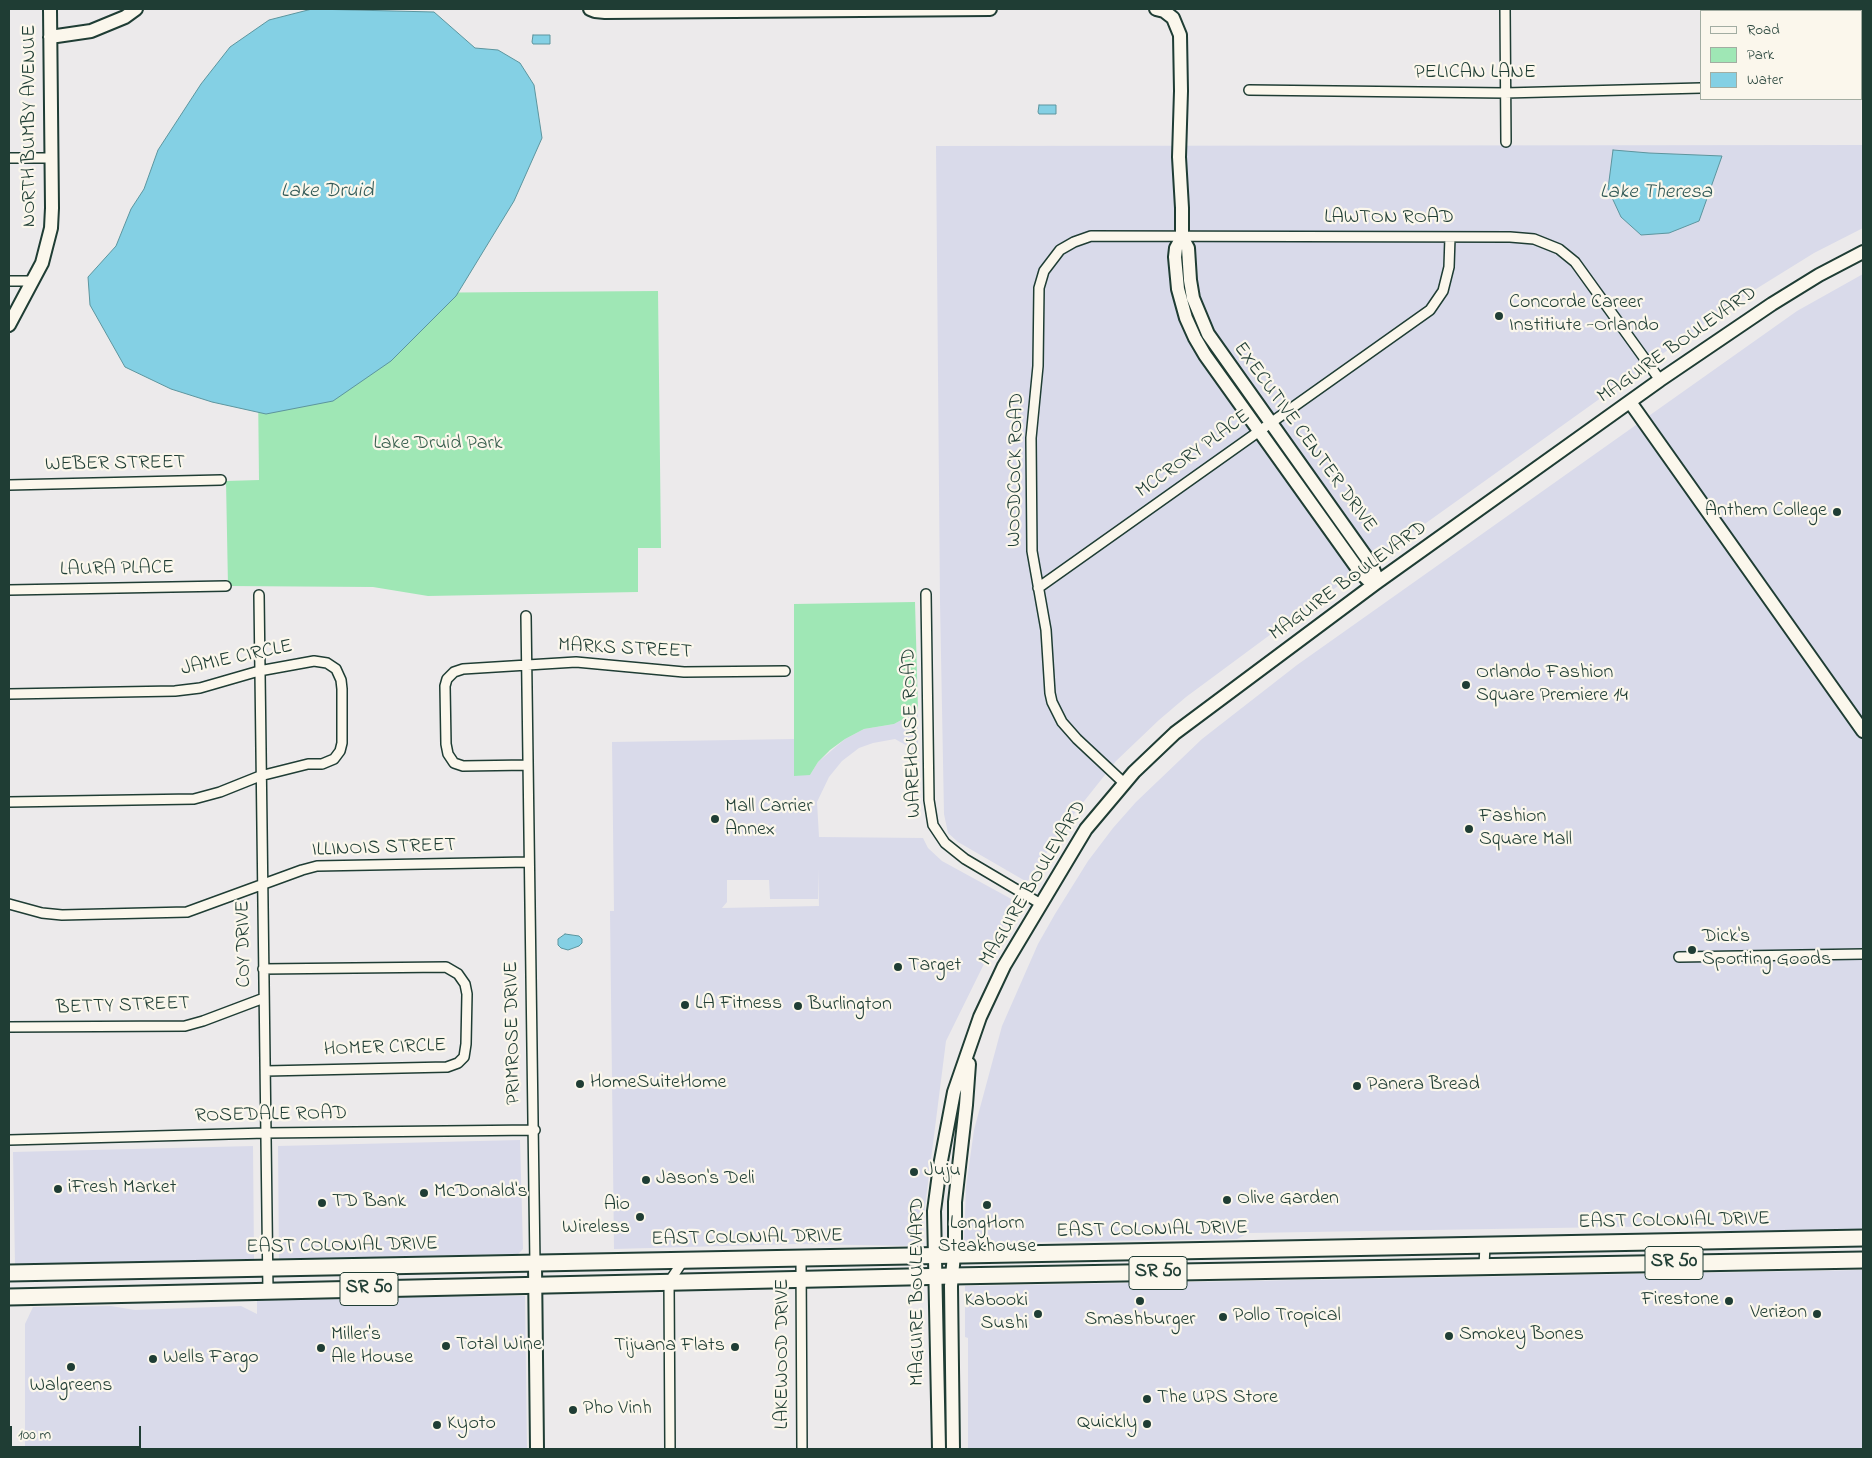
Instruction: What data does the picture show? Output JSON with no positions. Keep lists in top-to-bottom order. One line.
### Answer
{"streets":{"highway":["EAST COLONIAL DRIVE","SR 50"],"street":["PELICAN LANE","NORTH BUMBY AVENUE","LAWTON ROAD","MAGUIRE BOULEVARD","EXECUTIVE CENTER DRIVE","MCCRORY PLACE","WEBER STREET","WOODCOCK ROAD","LAURA PLACE","MARKS STREET","JAMIE CIRCLE","WAREHOUSE ROAD","ILLINOIS STREET","COY DRIVE","BETTY STREET","PRIMROSE DRIVE","HOMER CIRCLE","ROSEDALE ROAD","LAKEWOOD DRIVE"]},"crossings":[["LAWTON ROAD","MAGUIRE BOULEVARD"],["LAWTON ROAD","EXECUTIVE CENTER DRIVE"],["LAWTON ROAD","MCCRORY PLACE"],["LAWTON ROAD","WOODCOCK ROAD"],["MAGUIRE BOULEVARD","EXECUTIVE CENTER DRIVE"],["MAGUIRE BOULEVARD","WOODCOCK ROAD"],["MAGUIRE BOULEVARD","WAREHOUSE ROAD"],["MAGUIRE BOULEVARD","EAST COLONIAL DRIVE"],["EXECUTIVE CENTER DRIVE","MCCRORY PLACE"],["MCCRORY PLACE","WOODCOCK ROAD"],["MARKS STREET","PRIMROSE DRIVE"],["JAMIE CIRCLE","COY DRIVE"],["ILLINOIS STREET","COY DRIVE"],["ILLINOIS STREET","PRIMROSE DRIVE"],["COY DRIVE","BETTY STREET"],["COY DRIVE","HOMER CIRCLE"],["COY DRIVE","ROSEDALE ROAD"],["COY DRIVE","EAST COLONIAL DRIVE"],["PRIMROSE DRIVE","ROSEDALE ROAD"],["PRIMROSE DRIVE","EAST COLONIAL DRIVE"],["EAST COLONIAL DRIVE","LAKEWOOD DRIVE"]],"water":["Lake Druid","Lake Theresa"],"parks":["Lake Druid Park"],"places":["Concorde Career Institiute -Orlando","Anthem College","Orlando Fashion Square Premiere 14","Mall Carrier Annex","Fashion Square Mall","Dick's Sporting Goods","Target","LA Fitness","Burlington","HomeSuiteHome","Panera Bread","Juju","Jason's Deli","iFresh Market","McDonald's","Olive Garden","TD Bank","LongHorn Steakhouse","Aio Wireless","Smashburger","Firestone","Kabooki Sushi","Verizon","Pollo Tropical","Smokey Bones","Total Wine","Tijuana Flats","Miller's Ale House","Wells Fargo","Walgreens","The UPS Store","Pho Vinh","Quickly","Kyoto"],"legend":["Road","Park","Water"],"scale_bar":"100 m"}
